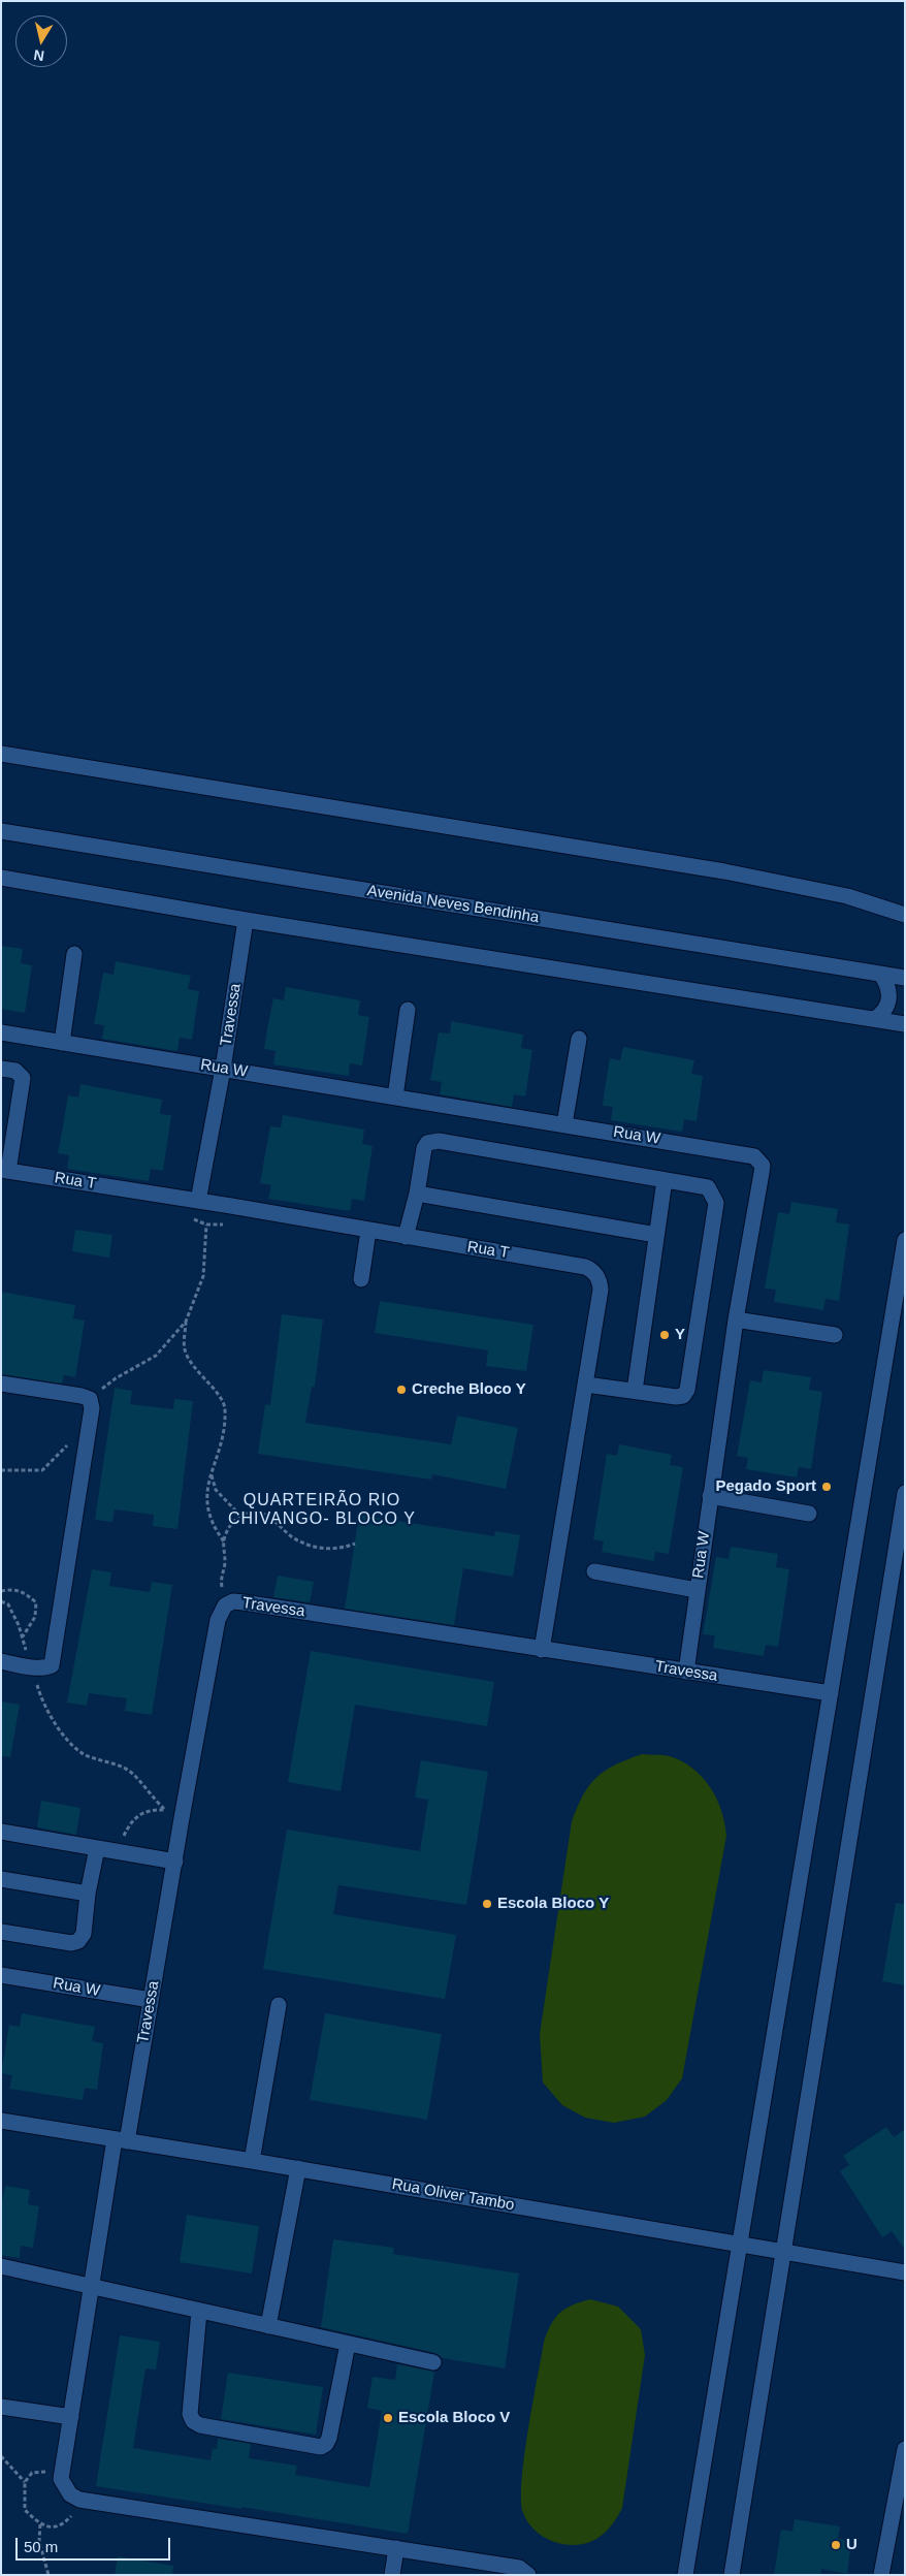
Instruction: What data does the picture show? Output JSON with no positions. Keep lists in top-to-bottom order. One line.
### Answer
{"streets":{"street":["Avenida Neves Bendinha","Travessa","Rua W","Rua T","Rua Oliver Tambo"]},"crossings":[["Travessa","Rua W"],["Travessa","Rua T"],["Travessa","Rua Oliver Tambo"]],"districts":["QUARTEIRÃO RIO CHIVANGO- BLOCO Y"],"places":["Y","Creche Bloco Y","Pegado Sport","Escola Bloco Y","Escola Bloco V","U"],"scale_bar":"50 m","north":"bottom"}
